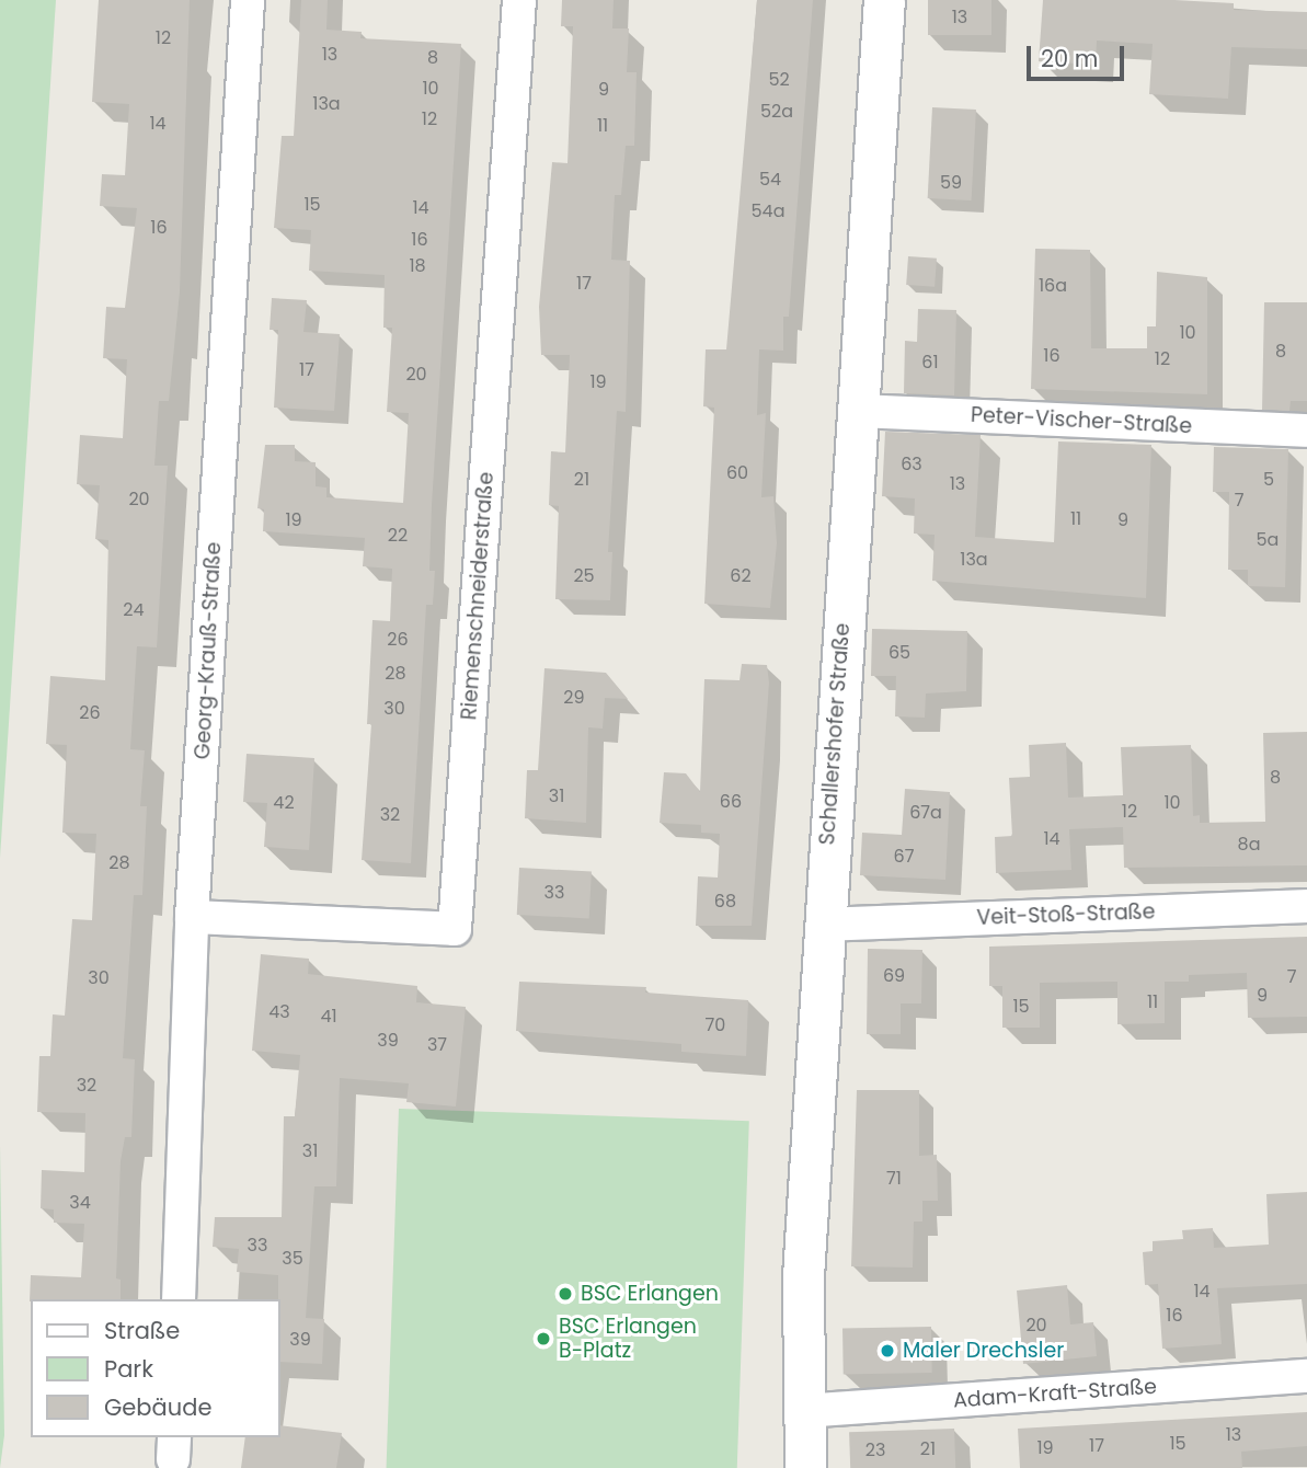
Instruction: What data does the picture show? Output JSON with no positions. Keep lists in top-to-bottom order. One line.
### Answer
{"streets":{"street":["Peter-Vischer-Straße","Riemenschneiderstraße","Georg-Krauß-Straße","Schallershofer Straße","Veit-Stoß-Straße","Adam-Kraft-Straße"]},"crossings":[["Peter-Vischer-Straße","Schallershofer Straße"],["Riemenschneiderstraße","Georg-Krauß-Straße"],["Schallershofer Straße","Veit-Stoß-Straße"],["Schallershofer Straße","Adam-Kraft-Straße"]],"places":["BSC Erlangen","BSC Erlangen B-Platz","Maler Drechsler"],"house_numbers":["13","12","13","8","52","10","9","13a","52a","12","14","11","54","59","15","14","54a","16","16","18","17","16a","10","8","16","12","61","17","20","19","63","60","21","5","13","20","7","11","19","9","22","5a","13a","25","62","24","26","65","28","29","30","26","8","31","66","42","10","12","67a","32","14","8a","67","28","33","68","69","7","30","9","11","15","43","41","70","39","37","32","31","71","34","33","35","14","16","20","39","13","15","17","19","21","23"],"legend":["Straße","Park","Gebäude"],"scale_bar":"20 m"}
